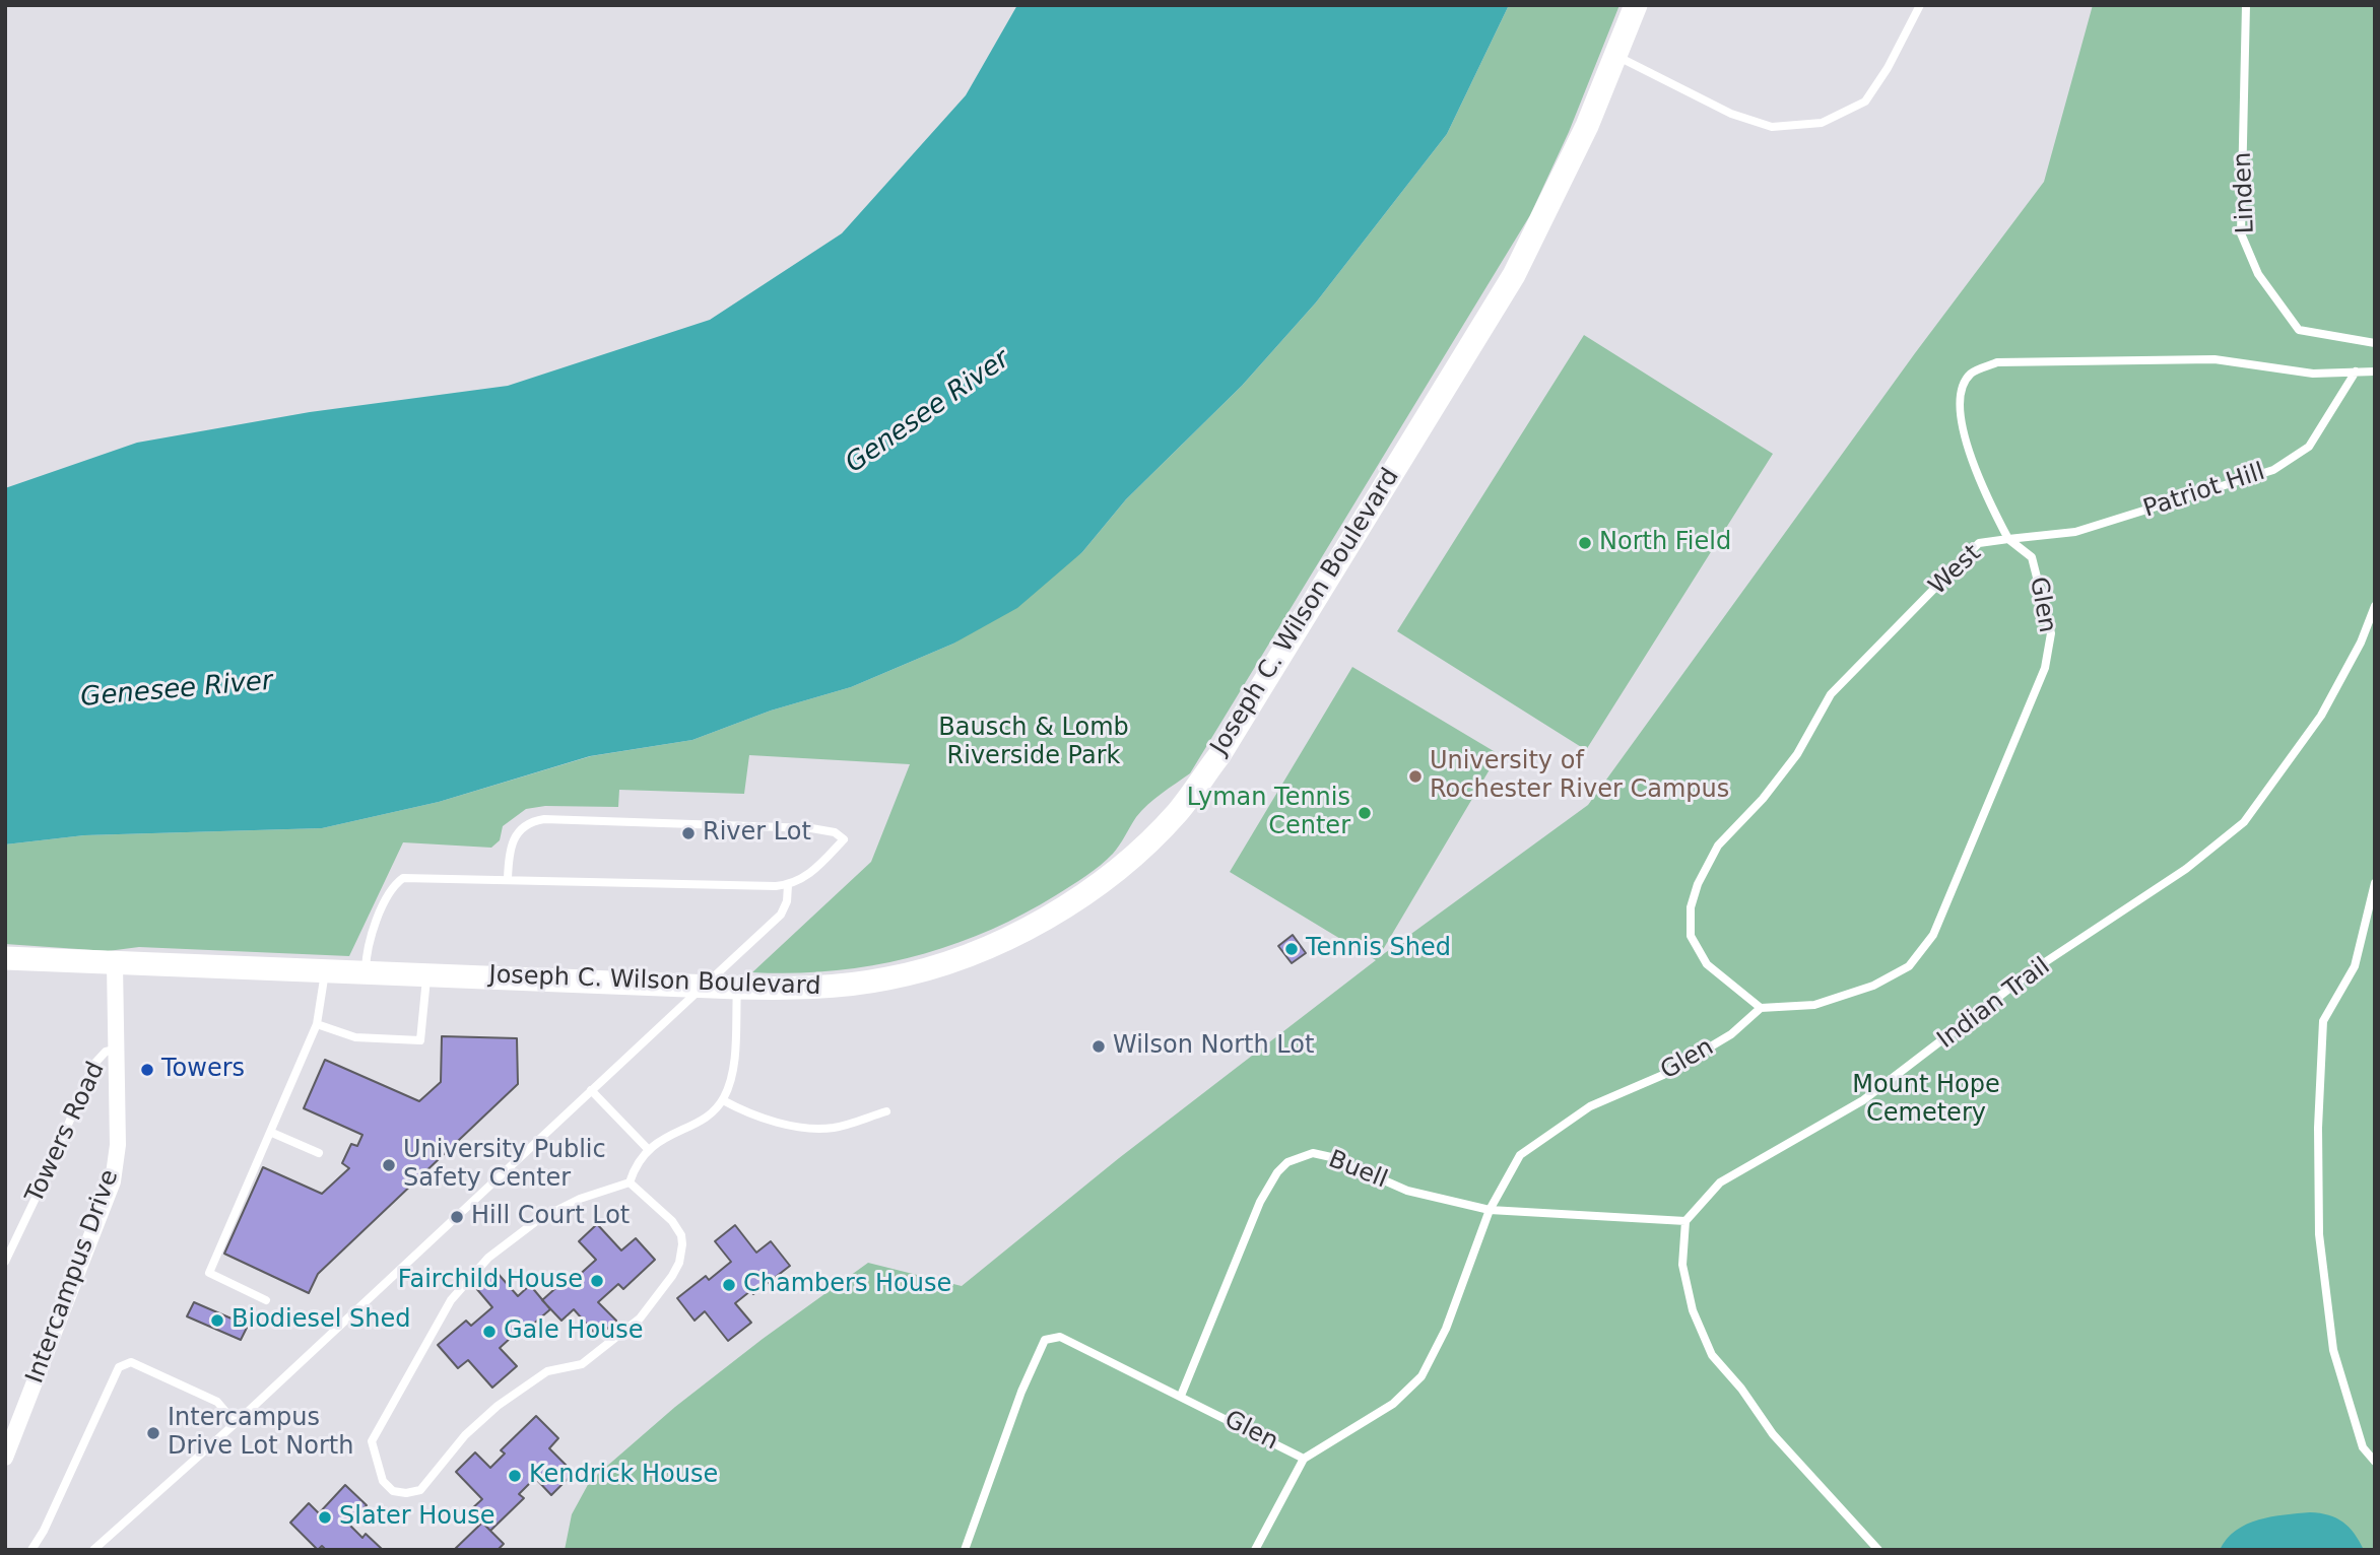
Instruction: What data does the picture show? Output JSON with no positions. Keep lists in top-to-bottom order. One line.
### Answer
{"streets":{"street":["Joseph C. Wilson Boulevard","Intercampus Drive"],"lane":["Linden","Patriot Hill","West","Glen","Indian Trail","Towers Road","Buell"]},"crossings":[["Patriot Hill","West"],["Patriot Hill","Glen"],["West","Glen"],["Glen","Buell"],["Joseph C. Wilson Boulevard","Intercampus Drive"],["Indian Trail","Buell"],["Towers Road","Intercampus Drive"]],"water":["Genesee River"],"parks":["Bausch & Lomb Riverside Park","Mount Hope Cemetery"],"places":["North Field","University of Rochester River Campus","Lyman Tennis Center","River Lot","Tennis Shed","Wilson North Lot","Towers","University Public Safety Center","Hill Court Lot","Fairchild House","Chambers House","Biodiesel Shed","Gale House","Intercampus Drive Lot North","Kendrick House","Slater House"]}
